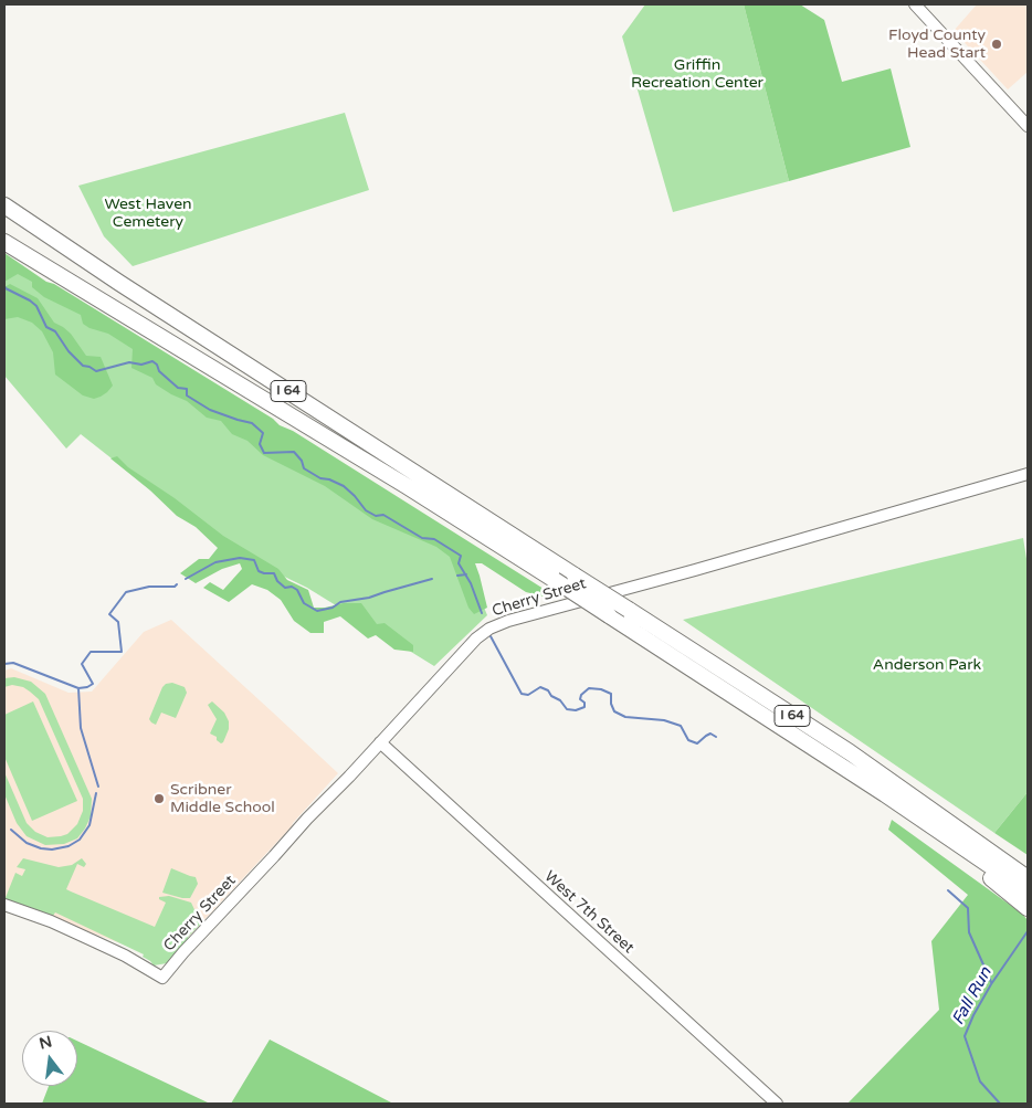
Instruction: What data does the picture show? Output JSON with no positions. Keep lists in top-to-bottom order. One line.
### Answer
{"streets":{"highway":["I 64"],"street":["Cherry Street","West 7th Street"]},"crossings":[["Cherry Street","West 7th Street"]],"water":["Fall Run"],"parks":["Griffin Recreation Center","West Haven Cemetery","Anderson Park"],"places":["Floyd County Head Start","Scribner Middle School"],"north":"top"}
